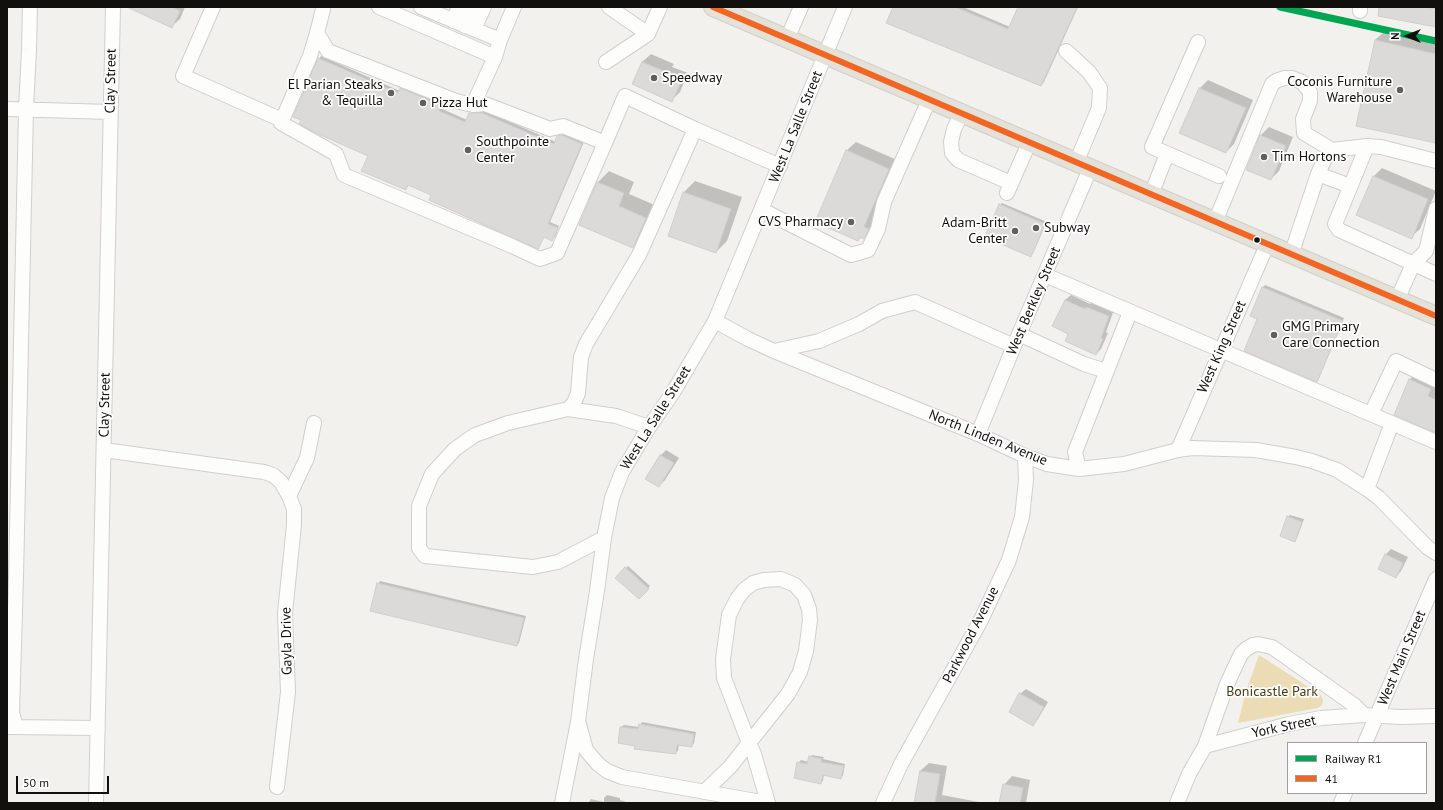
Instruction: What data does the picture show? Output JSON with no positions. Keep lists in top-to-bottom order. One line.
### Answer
{"streets":{"street":["Clay Street","West La Salle Street","West Berkley Street","West King Street","North Linden Avenue","Parkwood Avenue","Gayla Drive","West Main Street","York Street"]},"crossings":[["Clay Street","Gayla Drive"],["West La Salle Street","North Linden Avenue"],["West Berkley Street","North Linden Avenue"],["West King Street","North Linden Avenue"],["North Linden Avenue","Parkwood Avenue"],["West Main Street","York Street"]],"parks":["Bonicastle Park"],"places":["Speedway","Coconis Furniture Warehouse","El Parian Steaks & Tequilla","Pizza Hut","Southpointe Center","Tim Hortons","CVS Pharmacy","Subway","Adam-Britt Center","GMG Primary Care Connection"],"lines":["rail line R1","transit line 41"],"legend":["Railway R1","41"],"scale_bar":"50 m","north":"left"}
